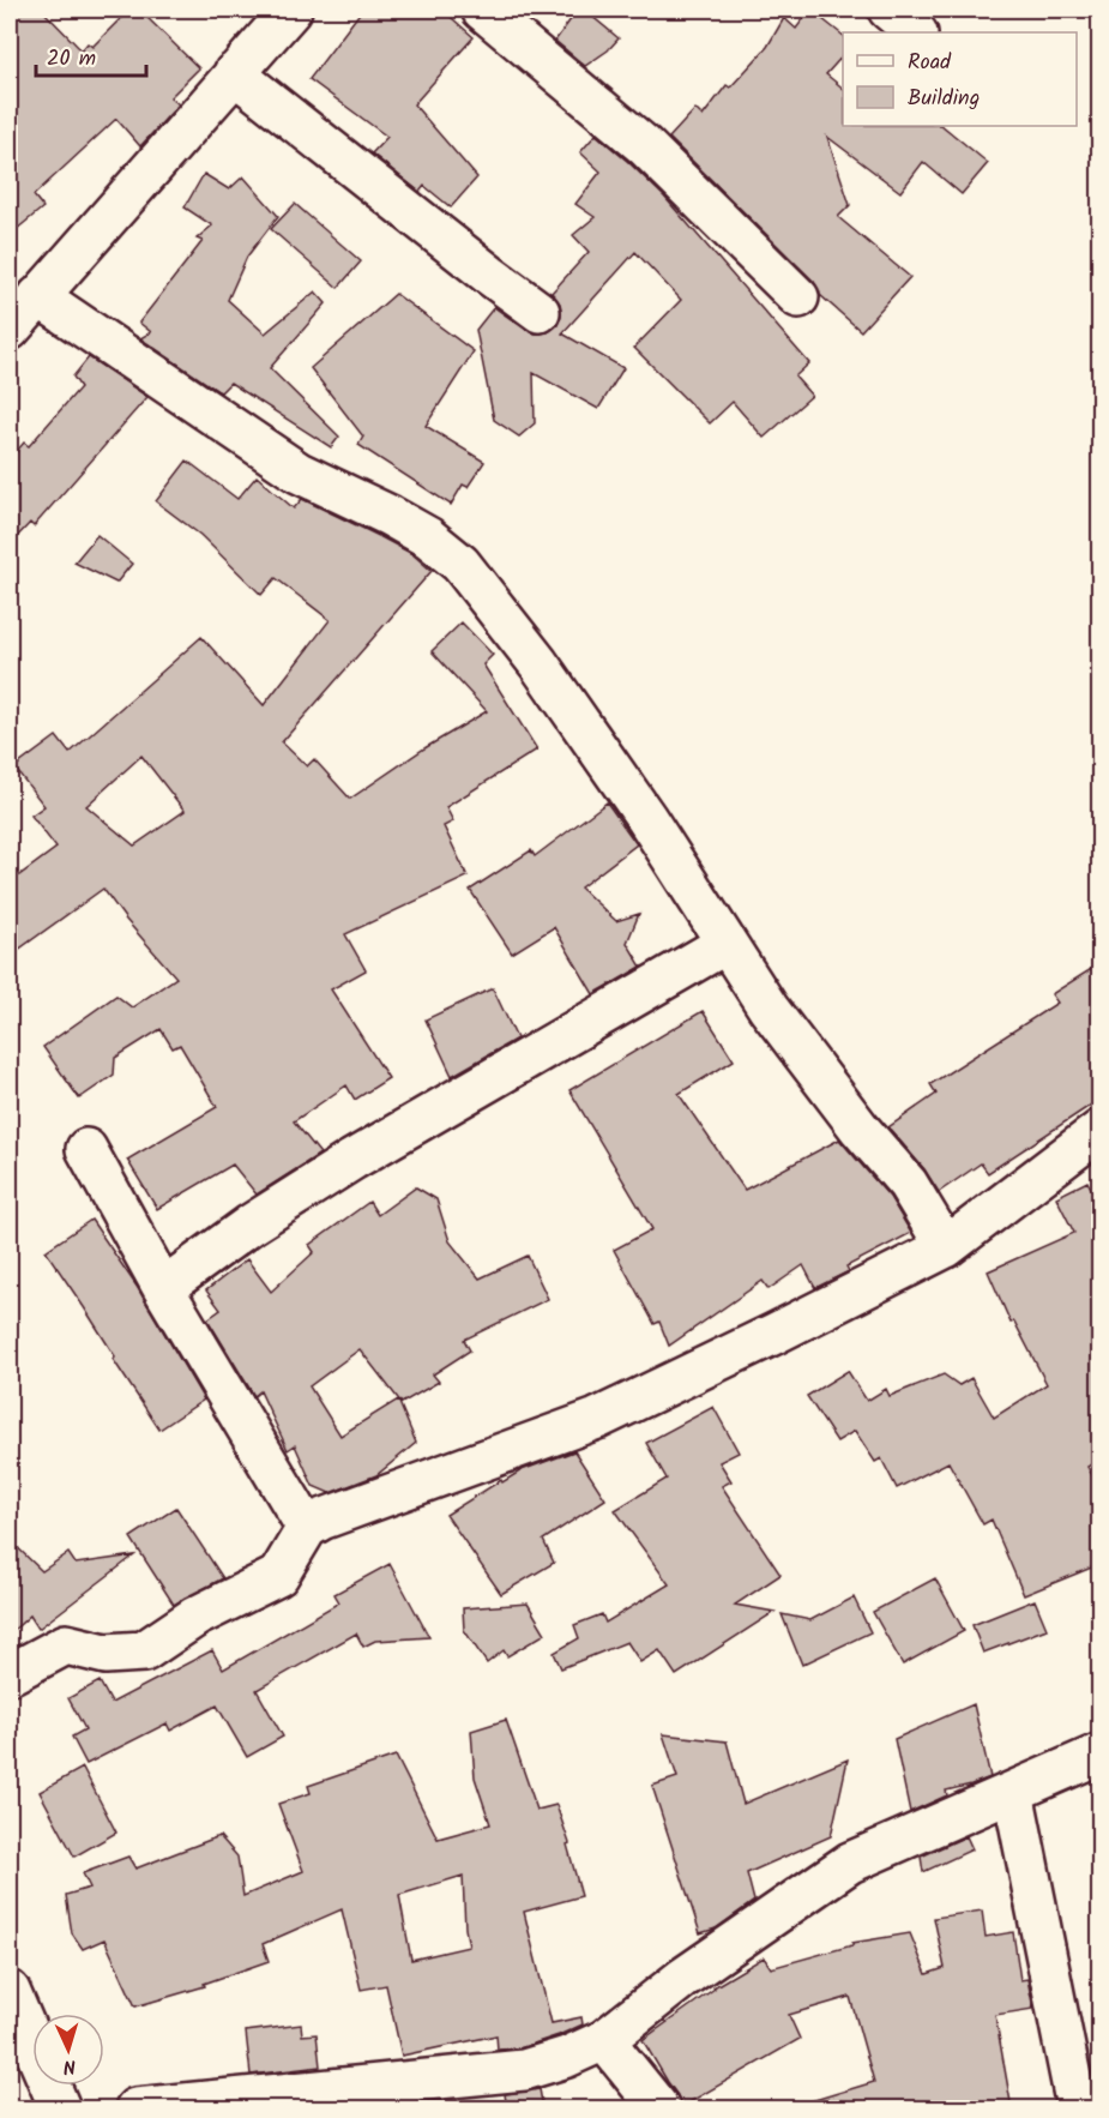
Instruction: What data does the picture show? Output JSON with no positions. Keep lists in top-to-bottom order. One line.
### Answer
{"legend":["Road","Building"],"scale_bar":"20 m","north":"bottom"}
